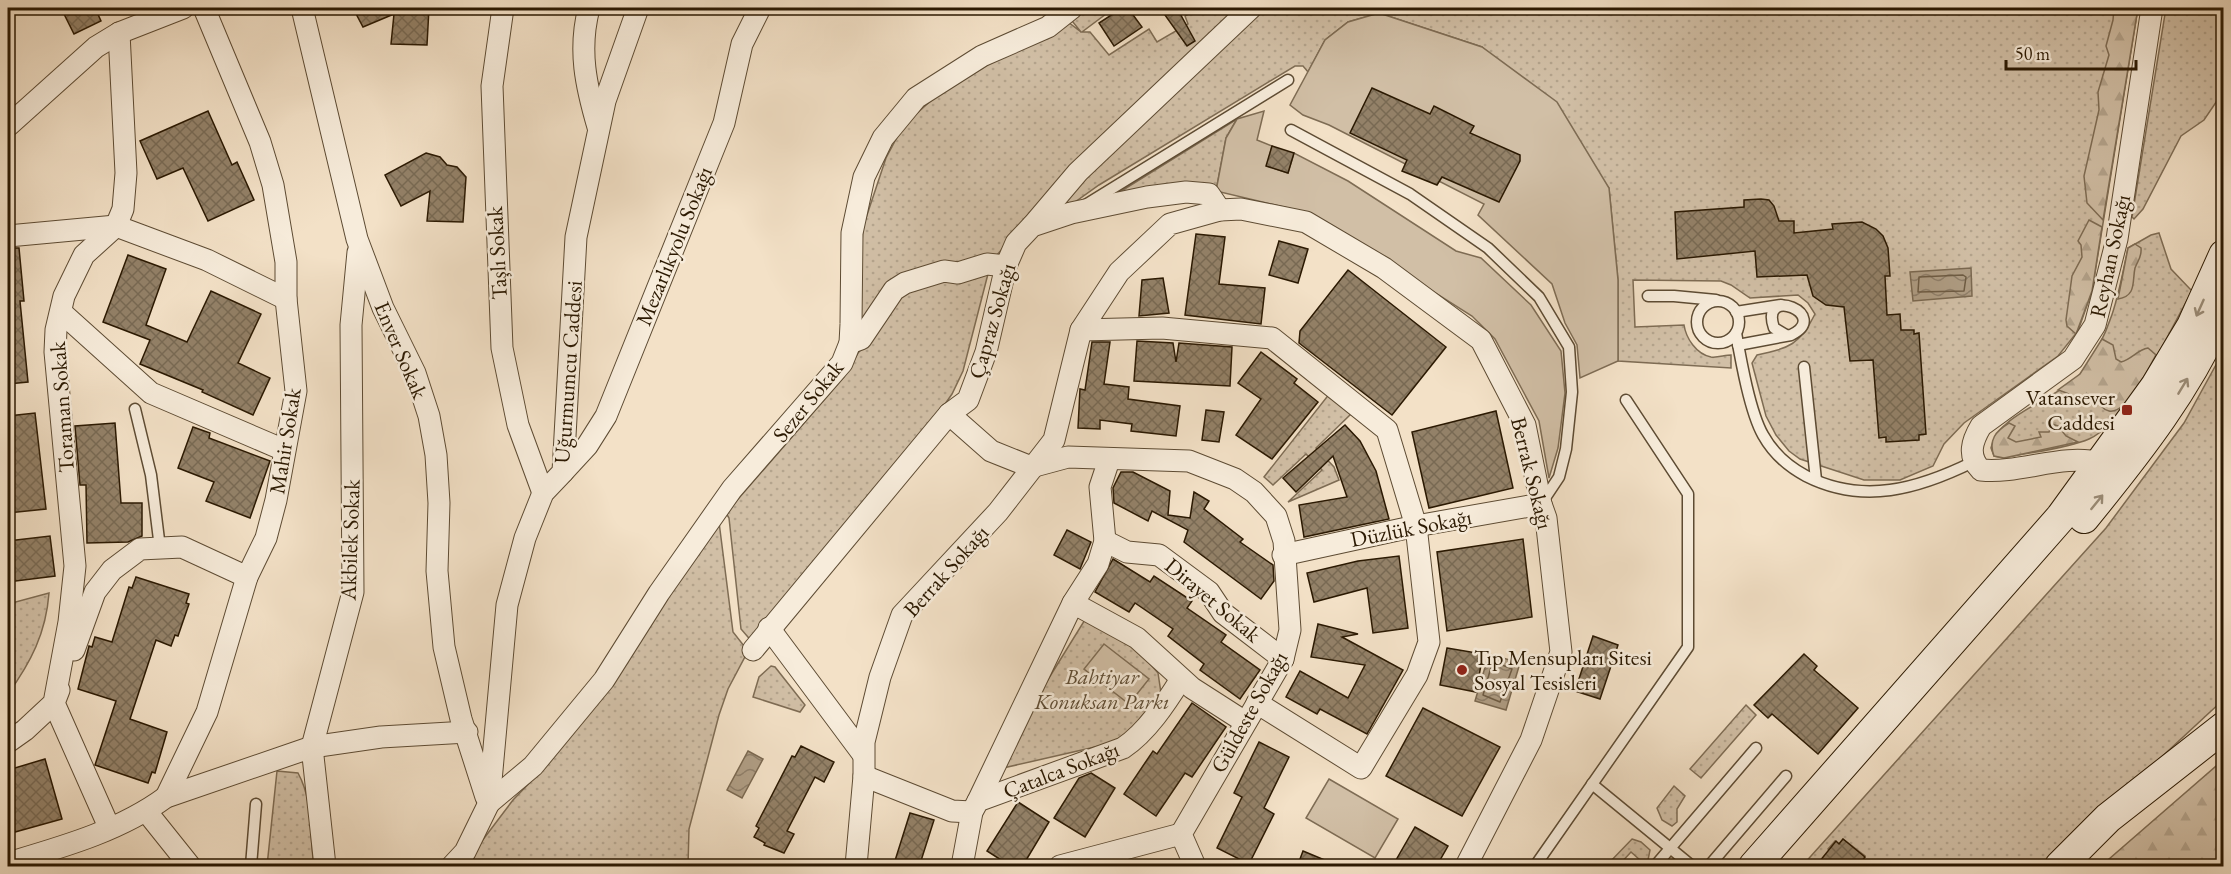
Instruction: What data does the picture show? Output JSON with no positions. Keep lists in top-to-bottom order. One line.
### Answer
{"streets":{"street":["Mezarlıkyolu Sokağı","Taşlı Sokak","Reyhan Sokağı","Çapraz Sokağı","Enver Sokak","Uğurmumcu Caddesi","Sezer Sokak","Toraman Sokak","Mahir Sokak","Berrak Sokağı","Düzlük Sokağı","Akbilek Sokak","Dirayet Sokak","Güldeste Sokağı","Çatalca Sokağı"]},"crossings":[["Mezarlıkyolu Sokağı","Uğurmumcu Caddesi"],["Taşlı Sokak","Uğurmumcu Caddesi"],["Enver Sokak","Uğurmumcu Caddesi"],["Enver Sokak","Sezer Sokak"],["Enver Sokak","Mahir Sokak"],["Enver Sokak","Akbilek Sokak"],["Uğurmumcu Caddesi","Sezer Sokak"],["Mahir Sokak","Akbilek Sokak"],["Berrak Sokağı","Düzlük Sokağı"],["Berrak Sokağı","Güldeste Sokağı"],["Düzlük Sokağı","Güldeste Sokağı"],["Dirayet Sokak","Güldeste Sokağı"]],"parks":["Bahtiyar Konuksan Parkı"],"places":{"transit":["Vatansever Caddesi"],"other":["Tıp Mensupları Sitesi Sosyal Tesisleri"]},"scale_bar":"50 m"}
